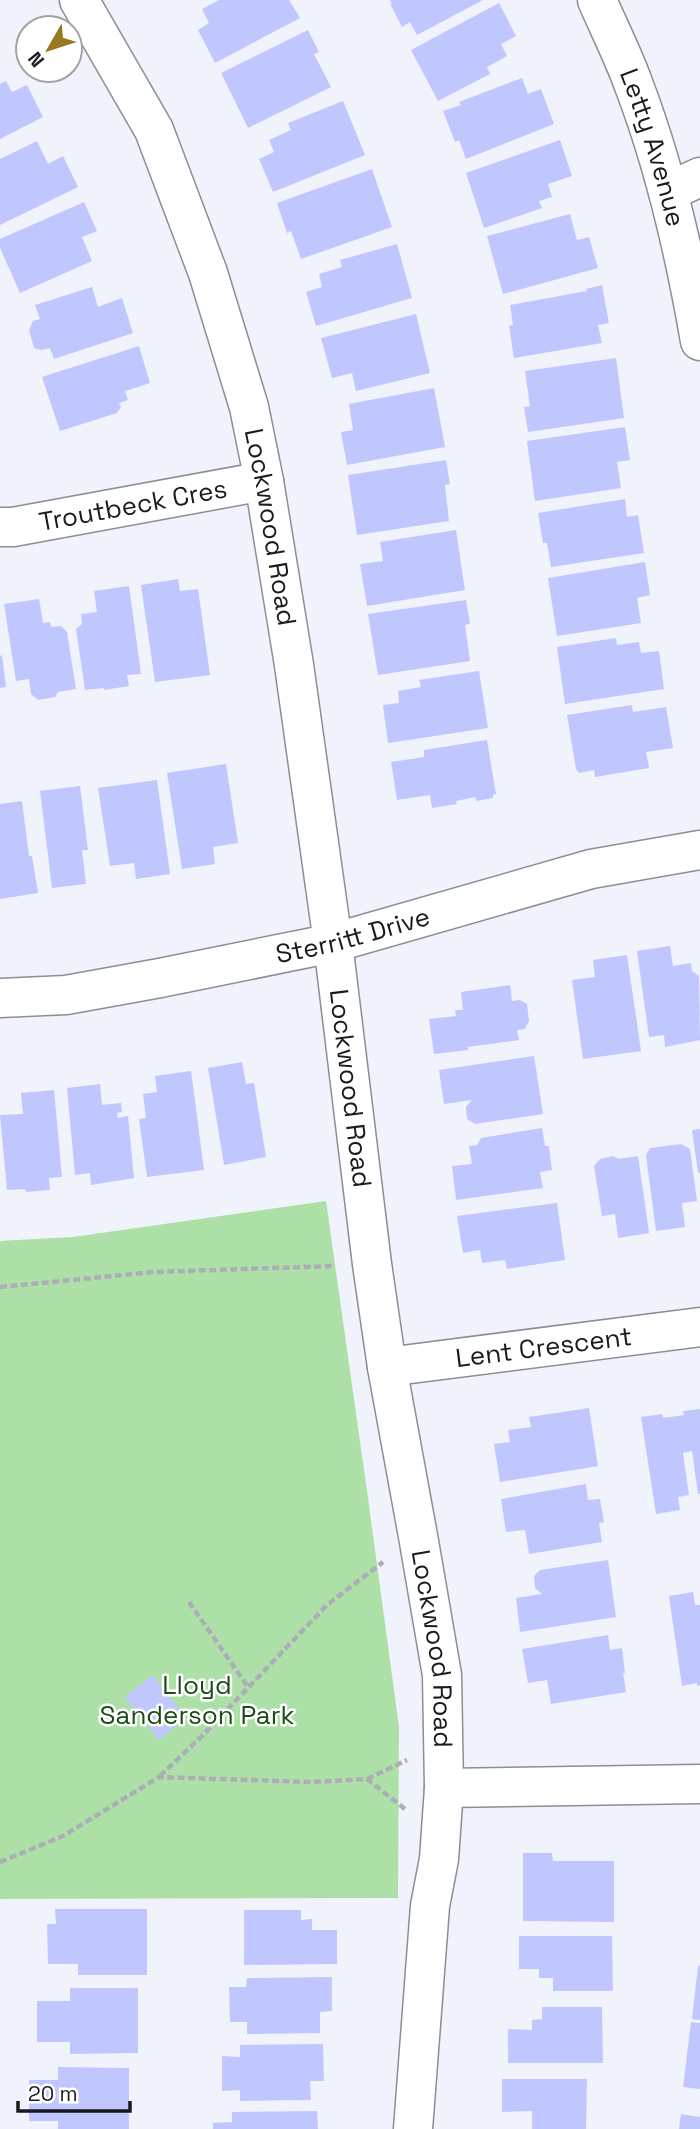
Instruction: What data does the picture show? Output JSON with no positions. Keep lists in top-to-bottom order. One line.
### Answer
{"streets":{"street":["Letty Avenue","Troutbeck Cres","Lockwood Road","Sterritt Drive","Lent Crescent"]},"crossings":[["Troutbeck Cres","Lockwood Road"],["Lockwood Road","Sterritt Drive"],["Lockwood Road","Lent Crescent"]],"parks":["Lloyd Sanderson Park"],"scale_bar":"20 m","north":"bottom left"}
